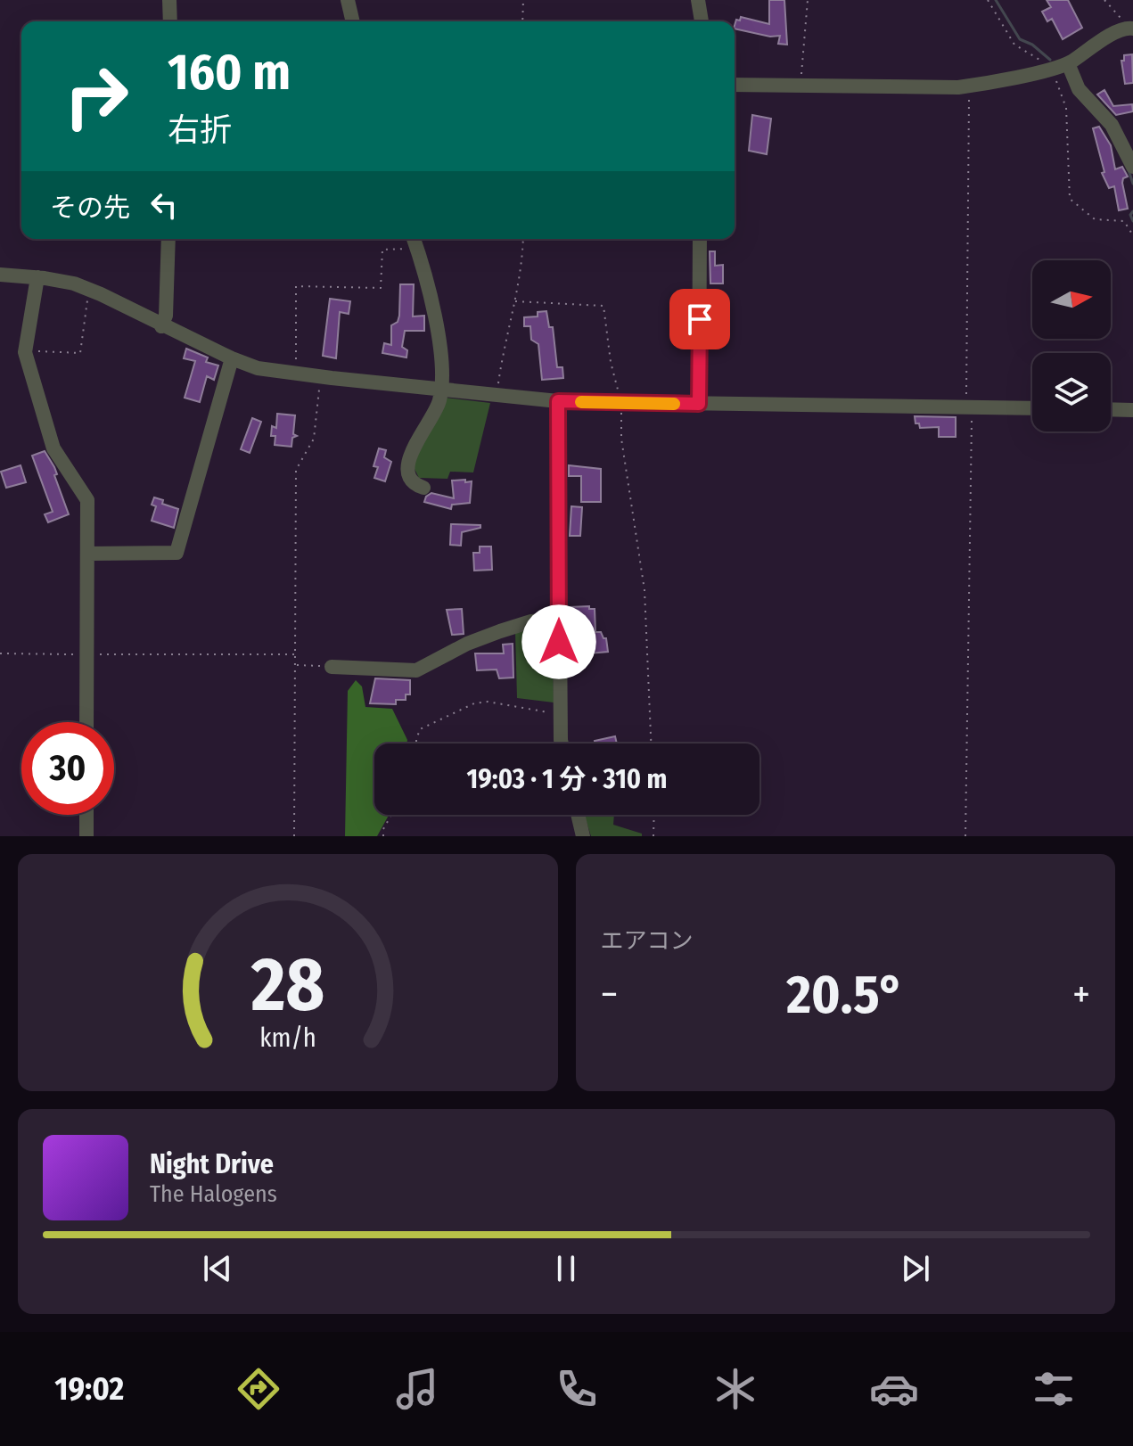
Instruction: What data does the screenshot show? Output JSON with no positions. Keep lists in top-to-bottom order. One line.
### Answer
{"north":"right","page":{"turn":["160 m","右折"],"then":"その先","limit":"30","trip":"19:03 · 1 分 · 310 m","tile":"エアコン","heat":["−","20.5°","+"],"song":["Night Drive","The Halogens"],"tabs":"19:02","gauge":["28","km/h"]}}
